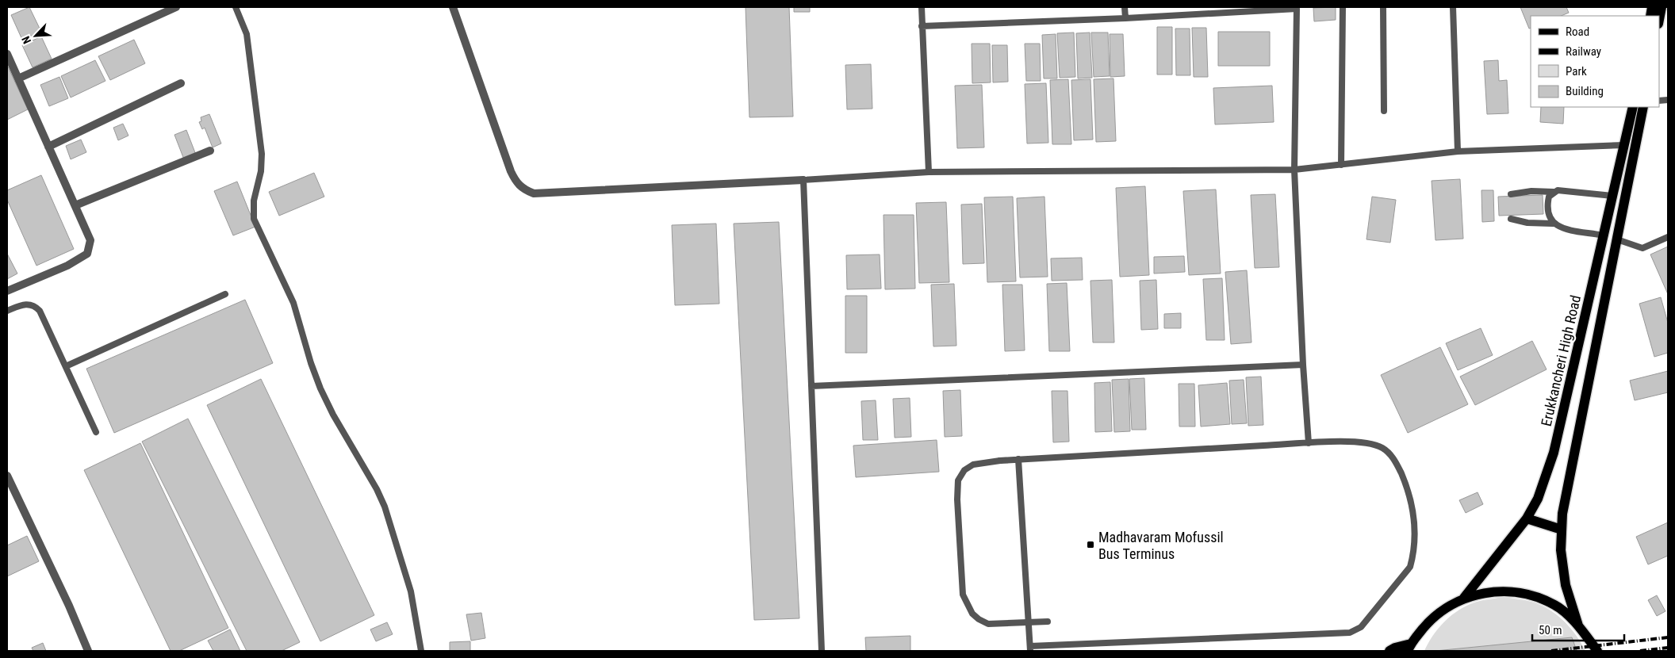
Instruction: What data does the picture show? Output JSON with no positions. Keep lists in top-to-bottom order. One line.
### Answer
{"streets":{"main road":["Erukkancheri High Road"]},"places":{"transit":["Madhavaram Mofussil Bus Terminus"]},"legend":["Road","Railway","Park","Building"],"scale_bar":"50 m","north":"bottom left"}
